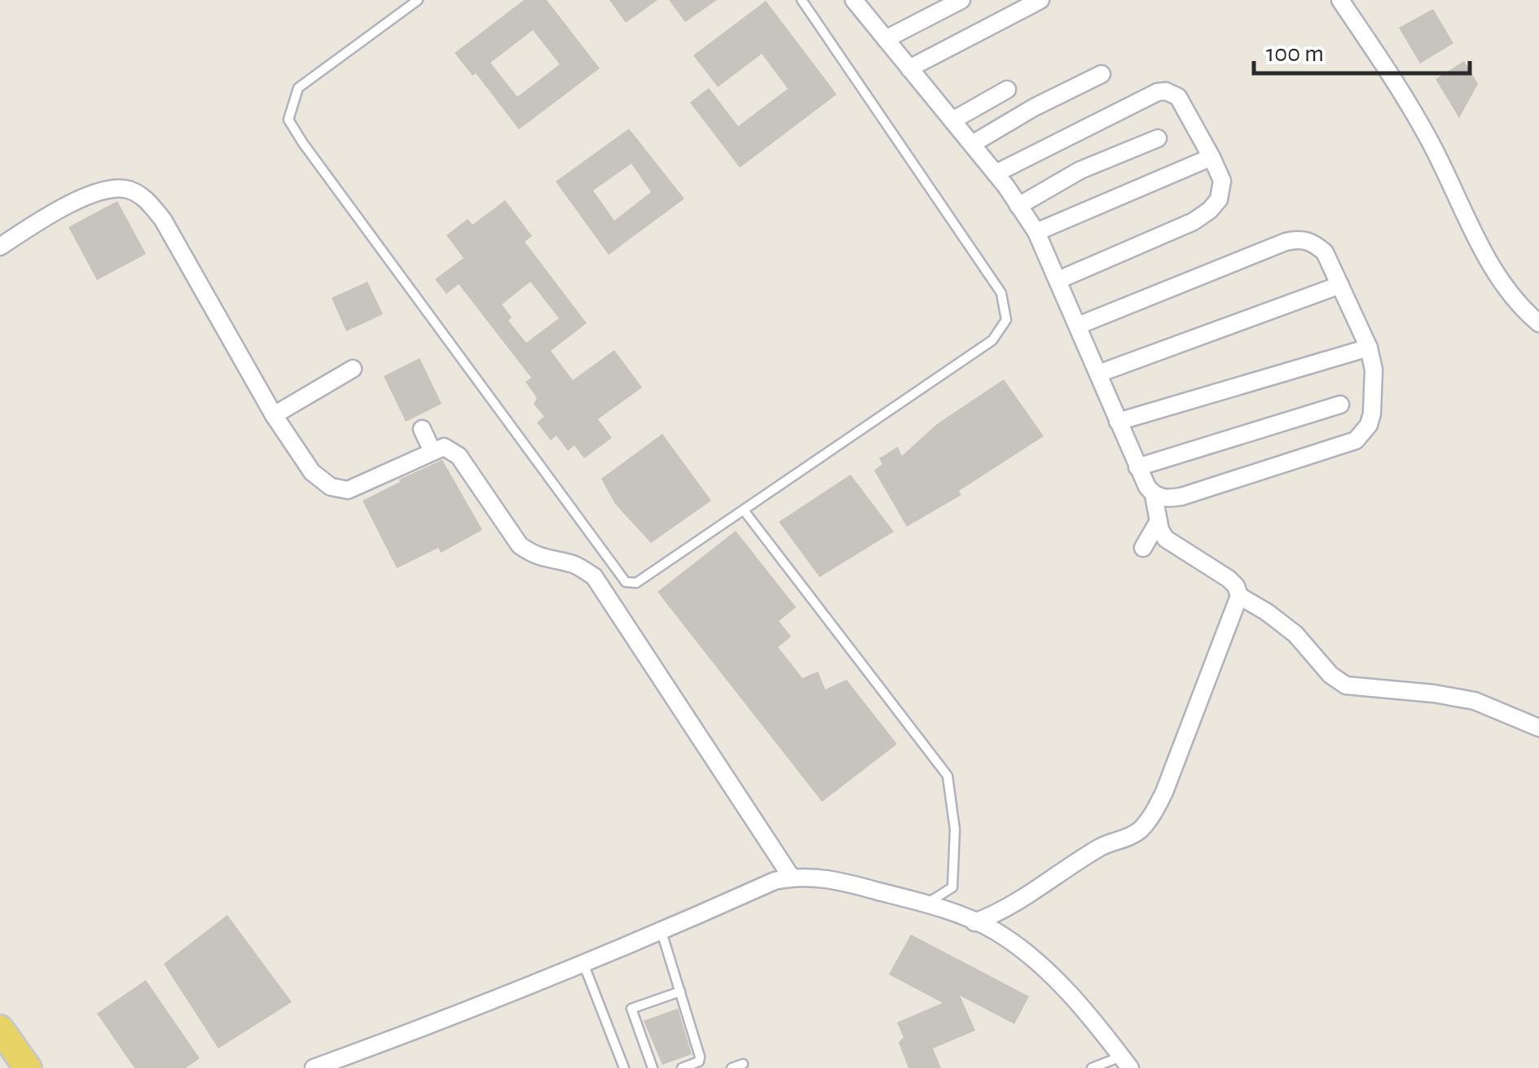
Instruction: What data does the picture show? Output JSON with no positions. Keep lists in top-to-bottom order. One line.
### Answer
{"scale_bar":"100 m"}
